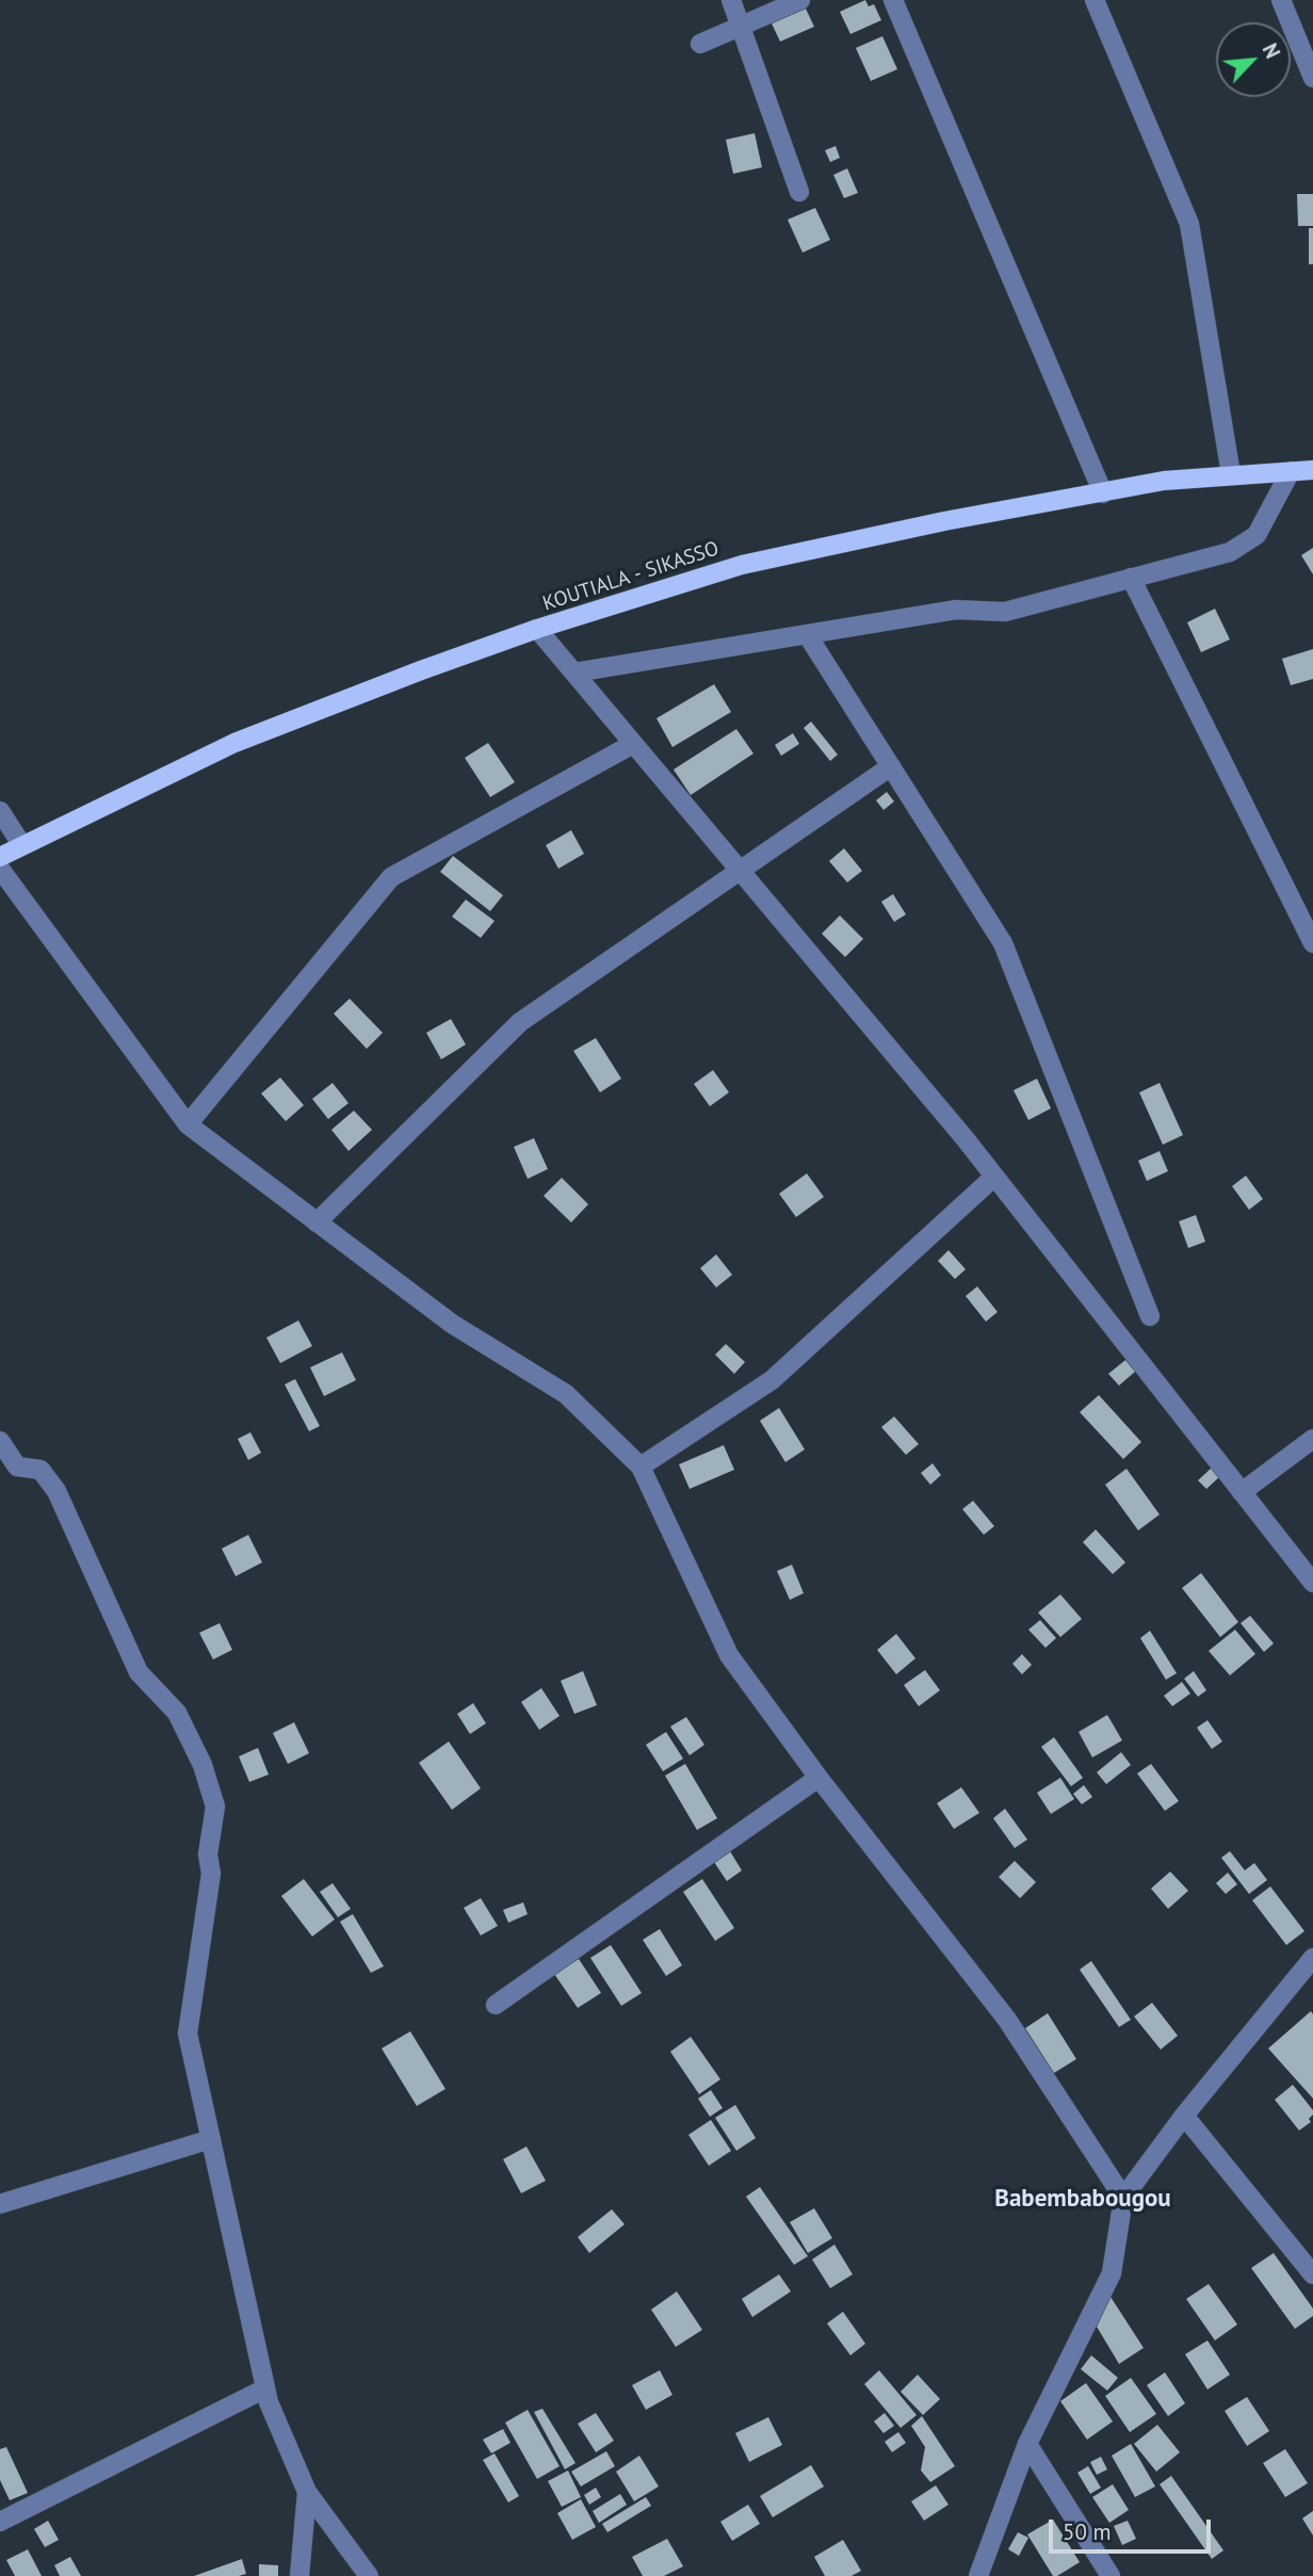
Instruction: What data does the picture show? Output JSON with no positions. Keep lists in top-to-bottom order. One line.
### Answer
{"streets":{"main road":["KOUTIALA - SIKASSO"]},"districts":["Babembabougou"],"scale_bar":"50 m","north":"top right"}
